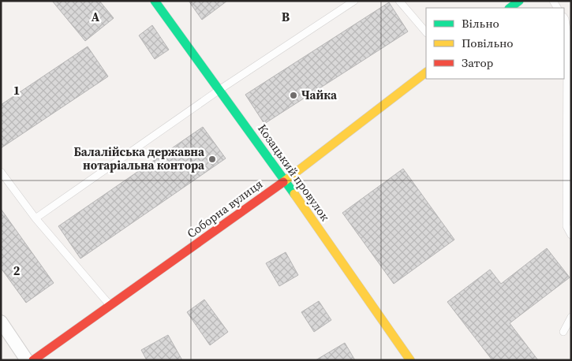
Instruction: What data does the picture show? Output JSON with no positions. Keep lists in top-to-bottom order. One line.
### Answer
{"streets":{"street":["Козацький провулок","Соборна вулиця"]},"crossings":[["Козацький провулок","Соборна вулиця"]],"places":["Чайка","Балалійська державна нотаріальна контора"],"legend":["Вільно","Повільно","Затор"],"grid":{"columns":["A","B"],"rows":["1","2"]}}
